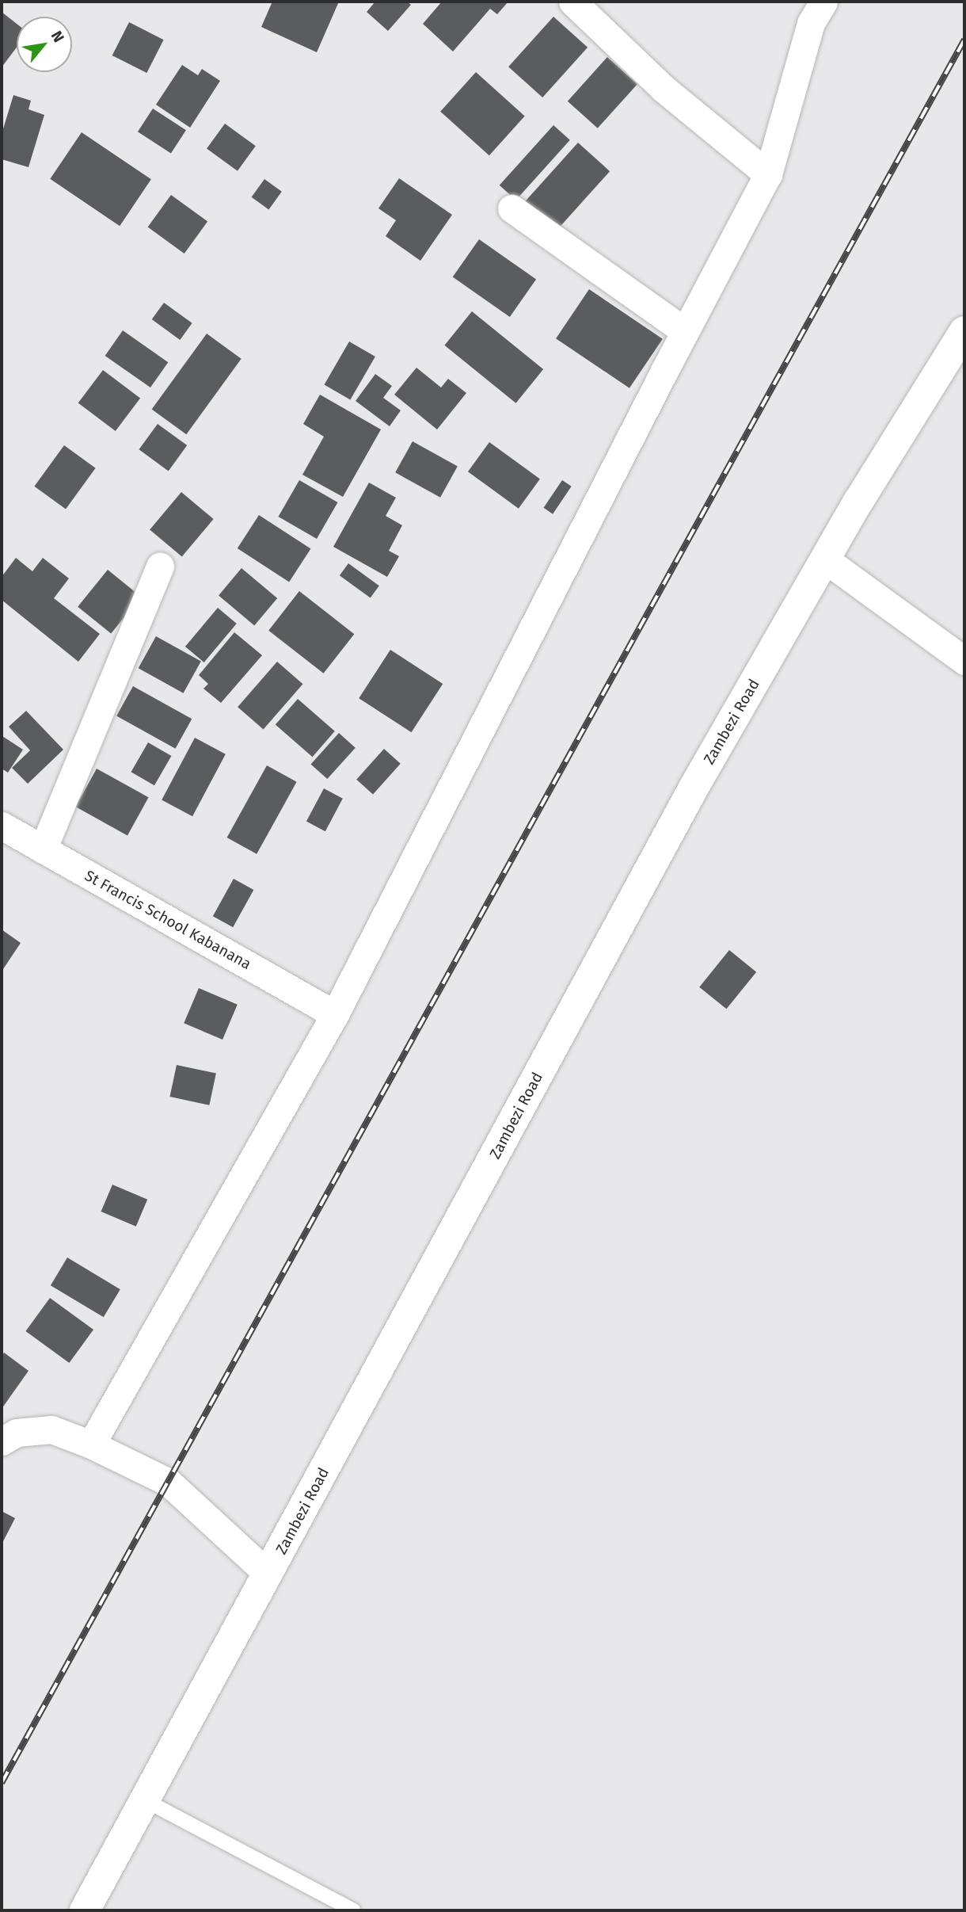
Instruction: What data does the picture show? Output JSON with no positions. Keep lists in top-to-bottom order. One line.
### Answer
{"streets":{"main road":["Zambezi Road"],"street":["St Francis School Kabanana"]},"north":"top right"}
